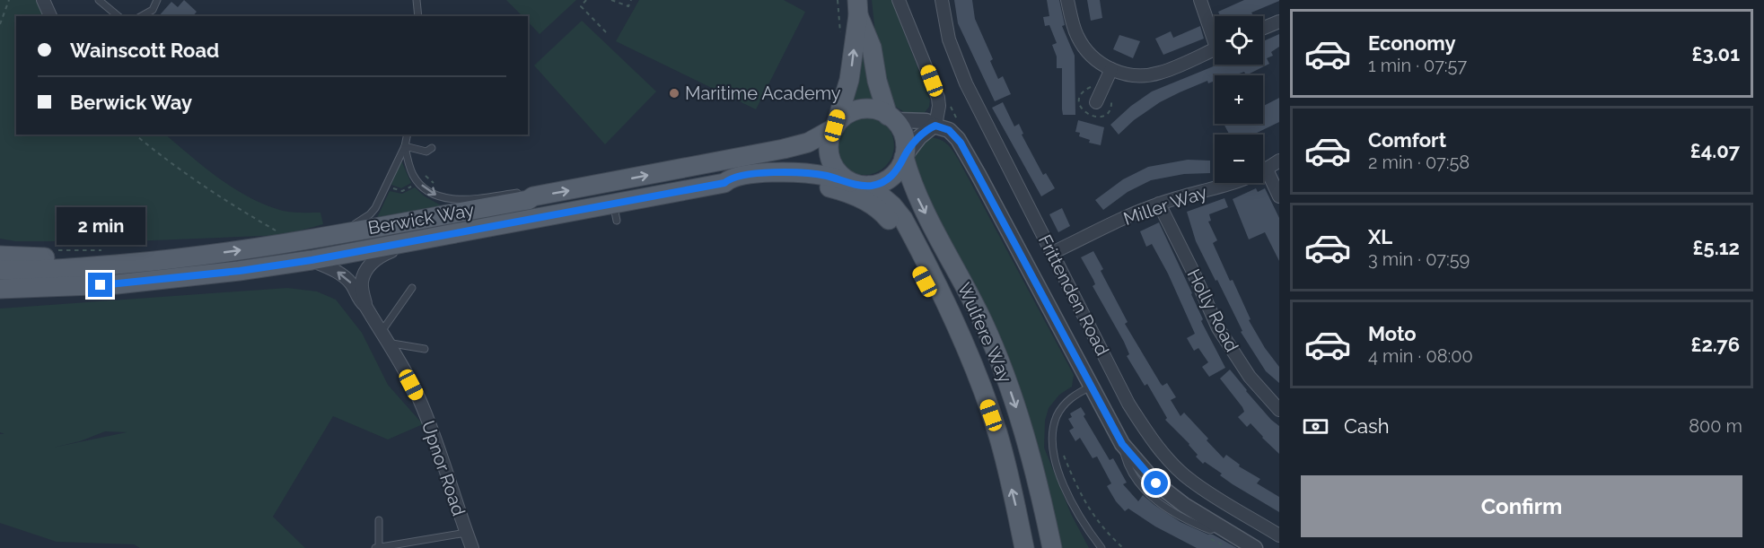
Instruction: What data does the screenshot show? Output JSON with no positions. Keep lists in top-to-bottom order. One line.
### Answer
{"streets":{"main road":["Berwick Way","Wulfere Way"],"street":["Miller Way","Frittenden Road","Holly Road","Upnor Road"]},"crossings":[["Miller Way","Frittenden Road"],["Miller Way","Holly Road"],["Berwick Way","Wulfere Way"],["Berwick Way","Upnor Road"]],"places":["Maritime Academy"],"page":{"list":[{"name":"Economy","note":"1 min · 07:57","value":"£3.01"},{"name":"Comfort","note":"2 min · 07:58","value":"£4.07"},{"name":"XL","note":"3 min · 07:59","value":"£5.12"},{"name":"Moto","note":"4 min · 08:00","value":"£2.76"}],"map_buttons":["+","−"],"banner":["Wainscott Road","Berwick Way"],"bubble":"2 min","pay":["Cash","800 m"],"buttons":"Confirm"}}
